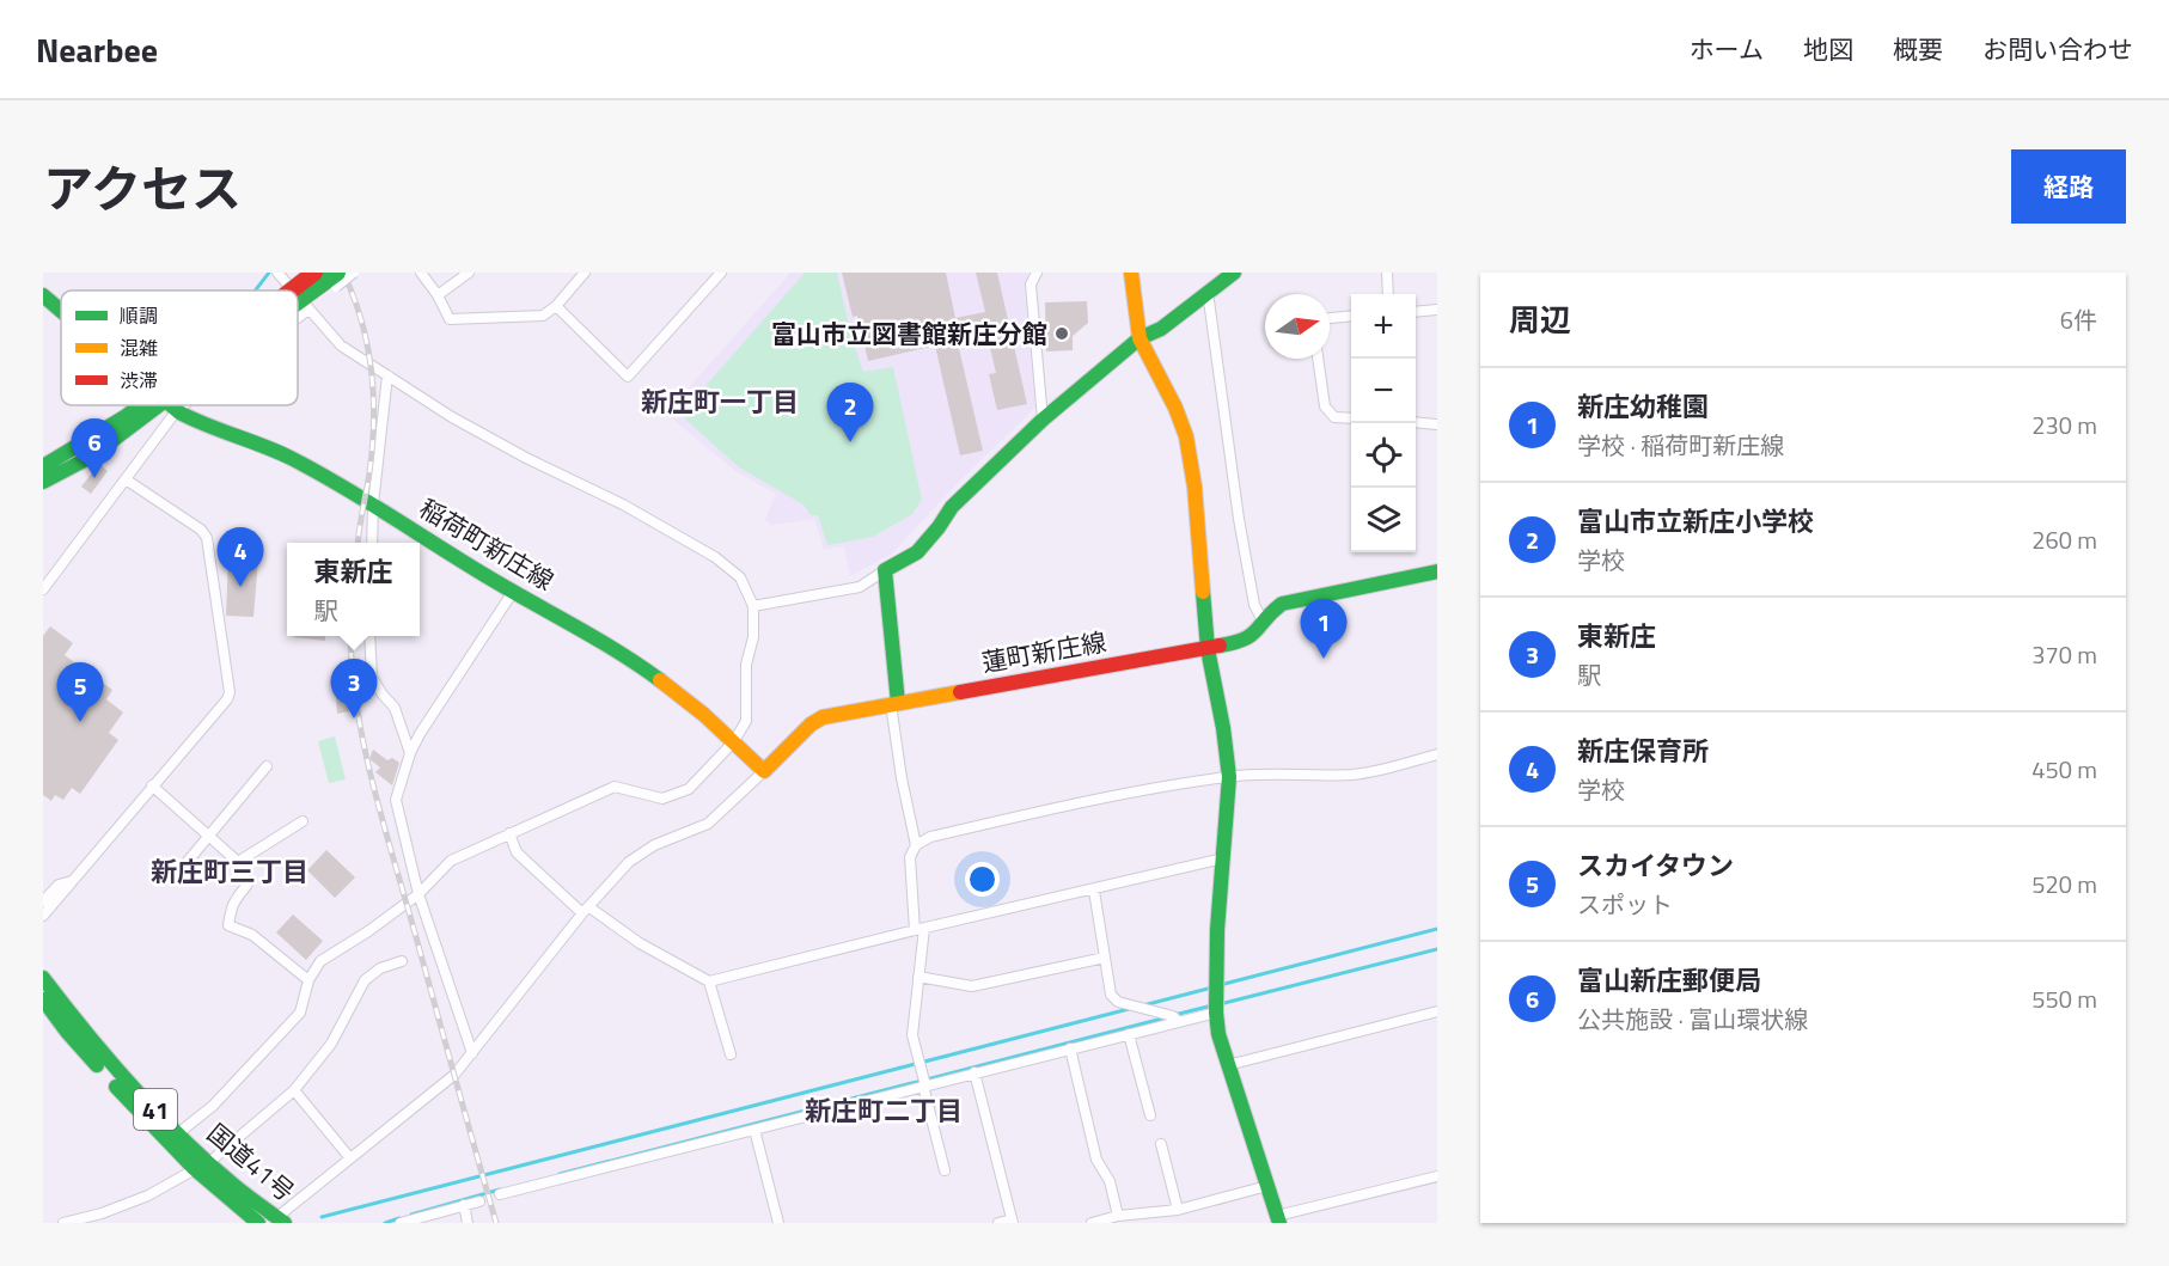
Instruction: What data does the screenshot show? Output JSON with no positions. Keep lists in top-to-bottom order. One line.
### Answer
{"streets":{"main road":["稲荷町新庄線","蓮町新庄線","41","国道41号"]},"districts":["新庄町一丁目","新庄町三丁目","新庄町二丁目"],"places":["富山市立図書館新庄分館"],"legend":["順調","混雑","渋滞"],"north":"right","page":{"header":"Nearbee","nav":["ホーム","地図","概要","お問い合わせ"],"title":"アクセス","buttons":"経路","heading":["周辺","6件"],"map_buttons":["+","−"],"list":[{"mark":"1","name":"新庄幼稚園","note":"学校 · 稲荷町新庄線","value":"230 m"},{"mark":"2","name":"富山市立新庄小学校","note":"学校","value":"260 m"},{"mark":"3","name":"東新庄","note":"駅","value":"370 m"},{"mark":"4","name":"新庄保育所","note":"学校","value":"450 m"},{"mark":"5","name":"スカイタウン","note":"スポット","value":"520 m"},{"mark":"6","name":"富山新庄郵便局","note":"公共施設 · 富山環状線","value":"550 m"}],"pins":["2","6","4","1","3","5"],"popup":["東新庄","駅"]}}
